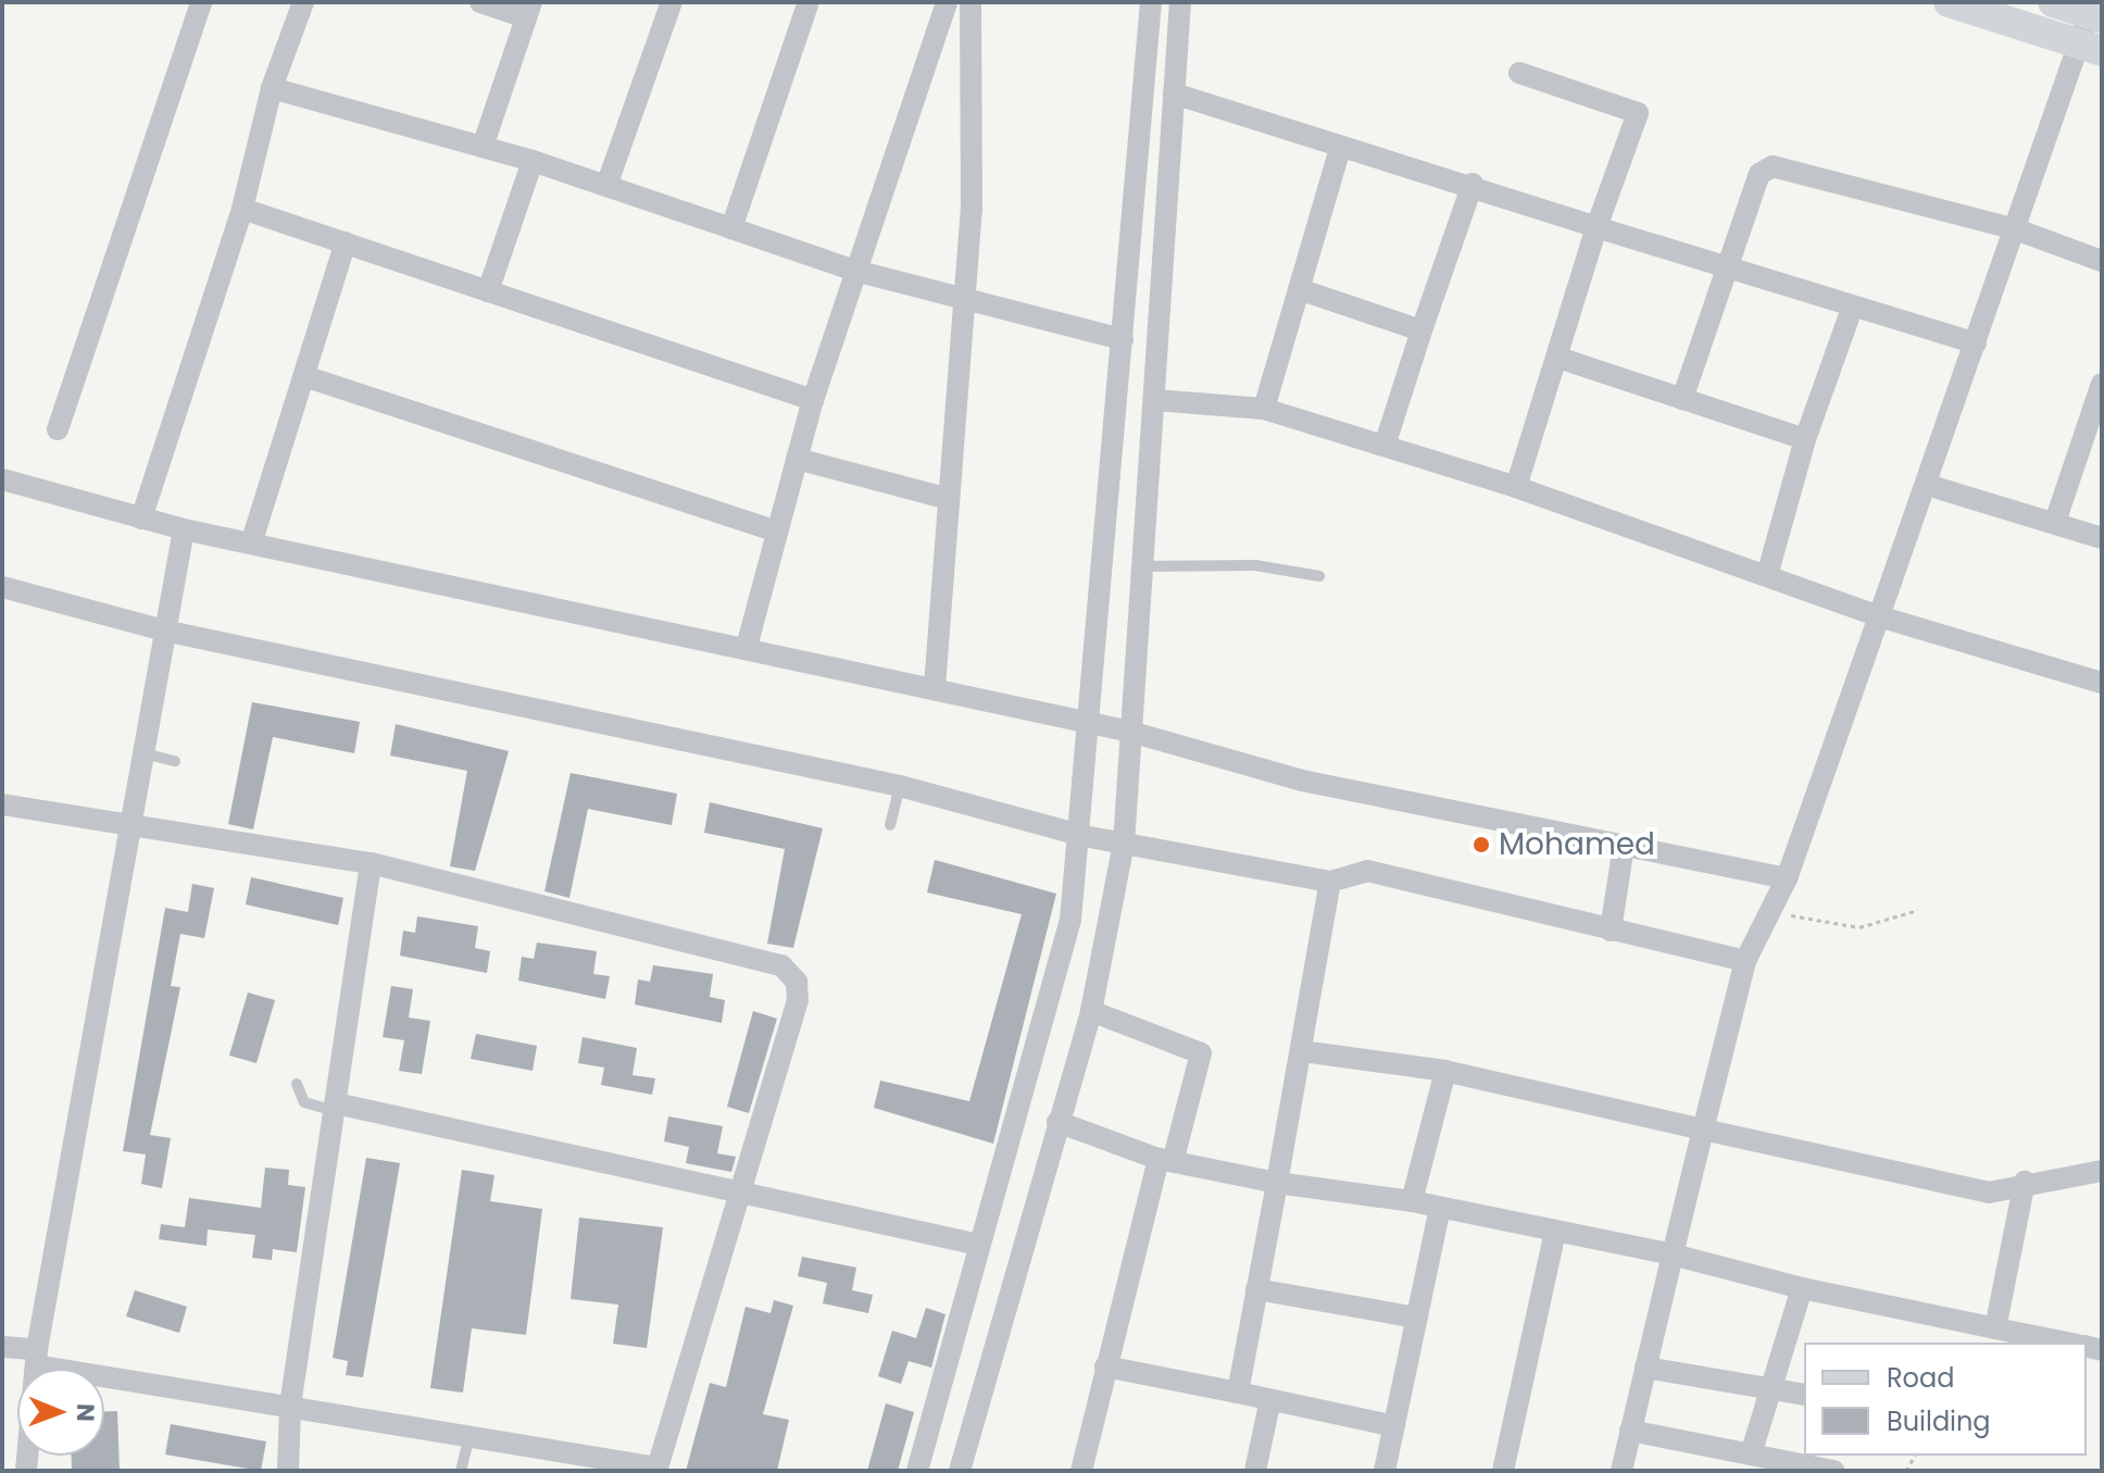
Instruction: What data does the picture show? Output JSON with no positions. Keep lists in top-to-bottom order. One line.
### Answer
{"places":["Mohamed"],"legend":["Road","Building"],"north":"right"}
